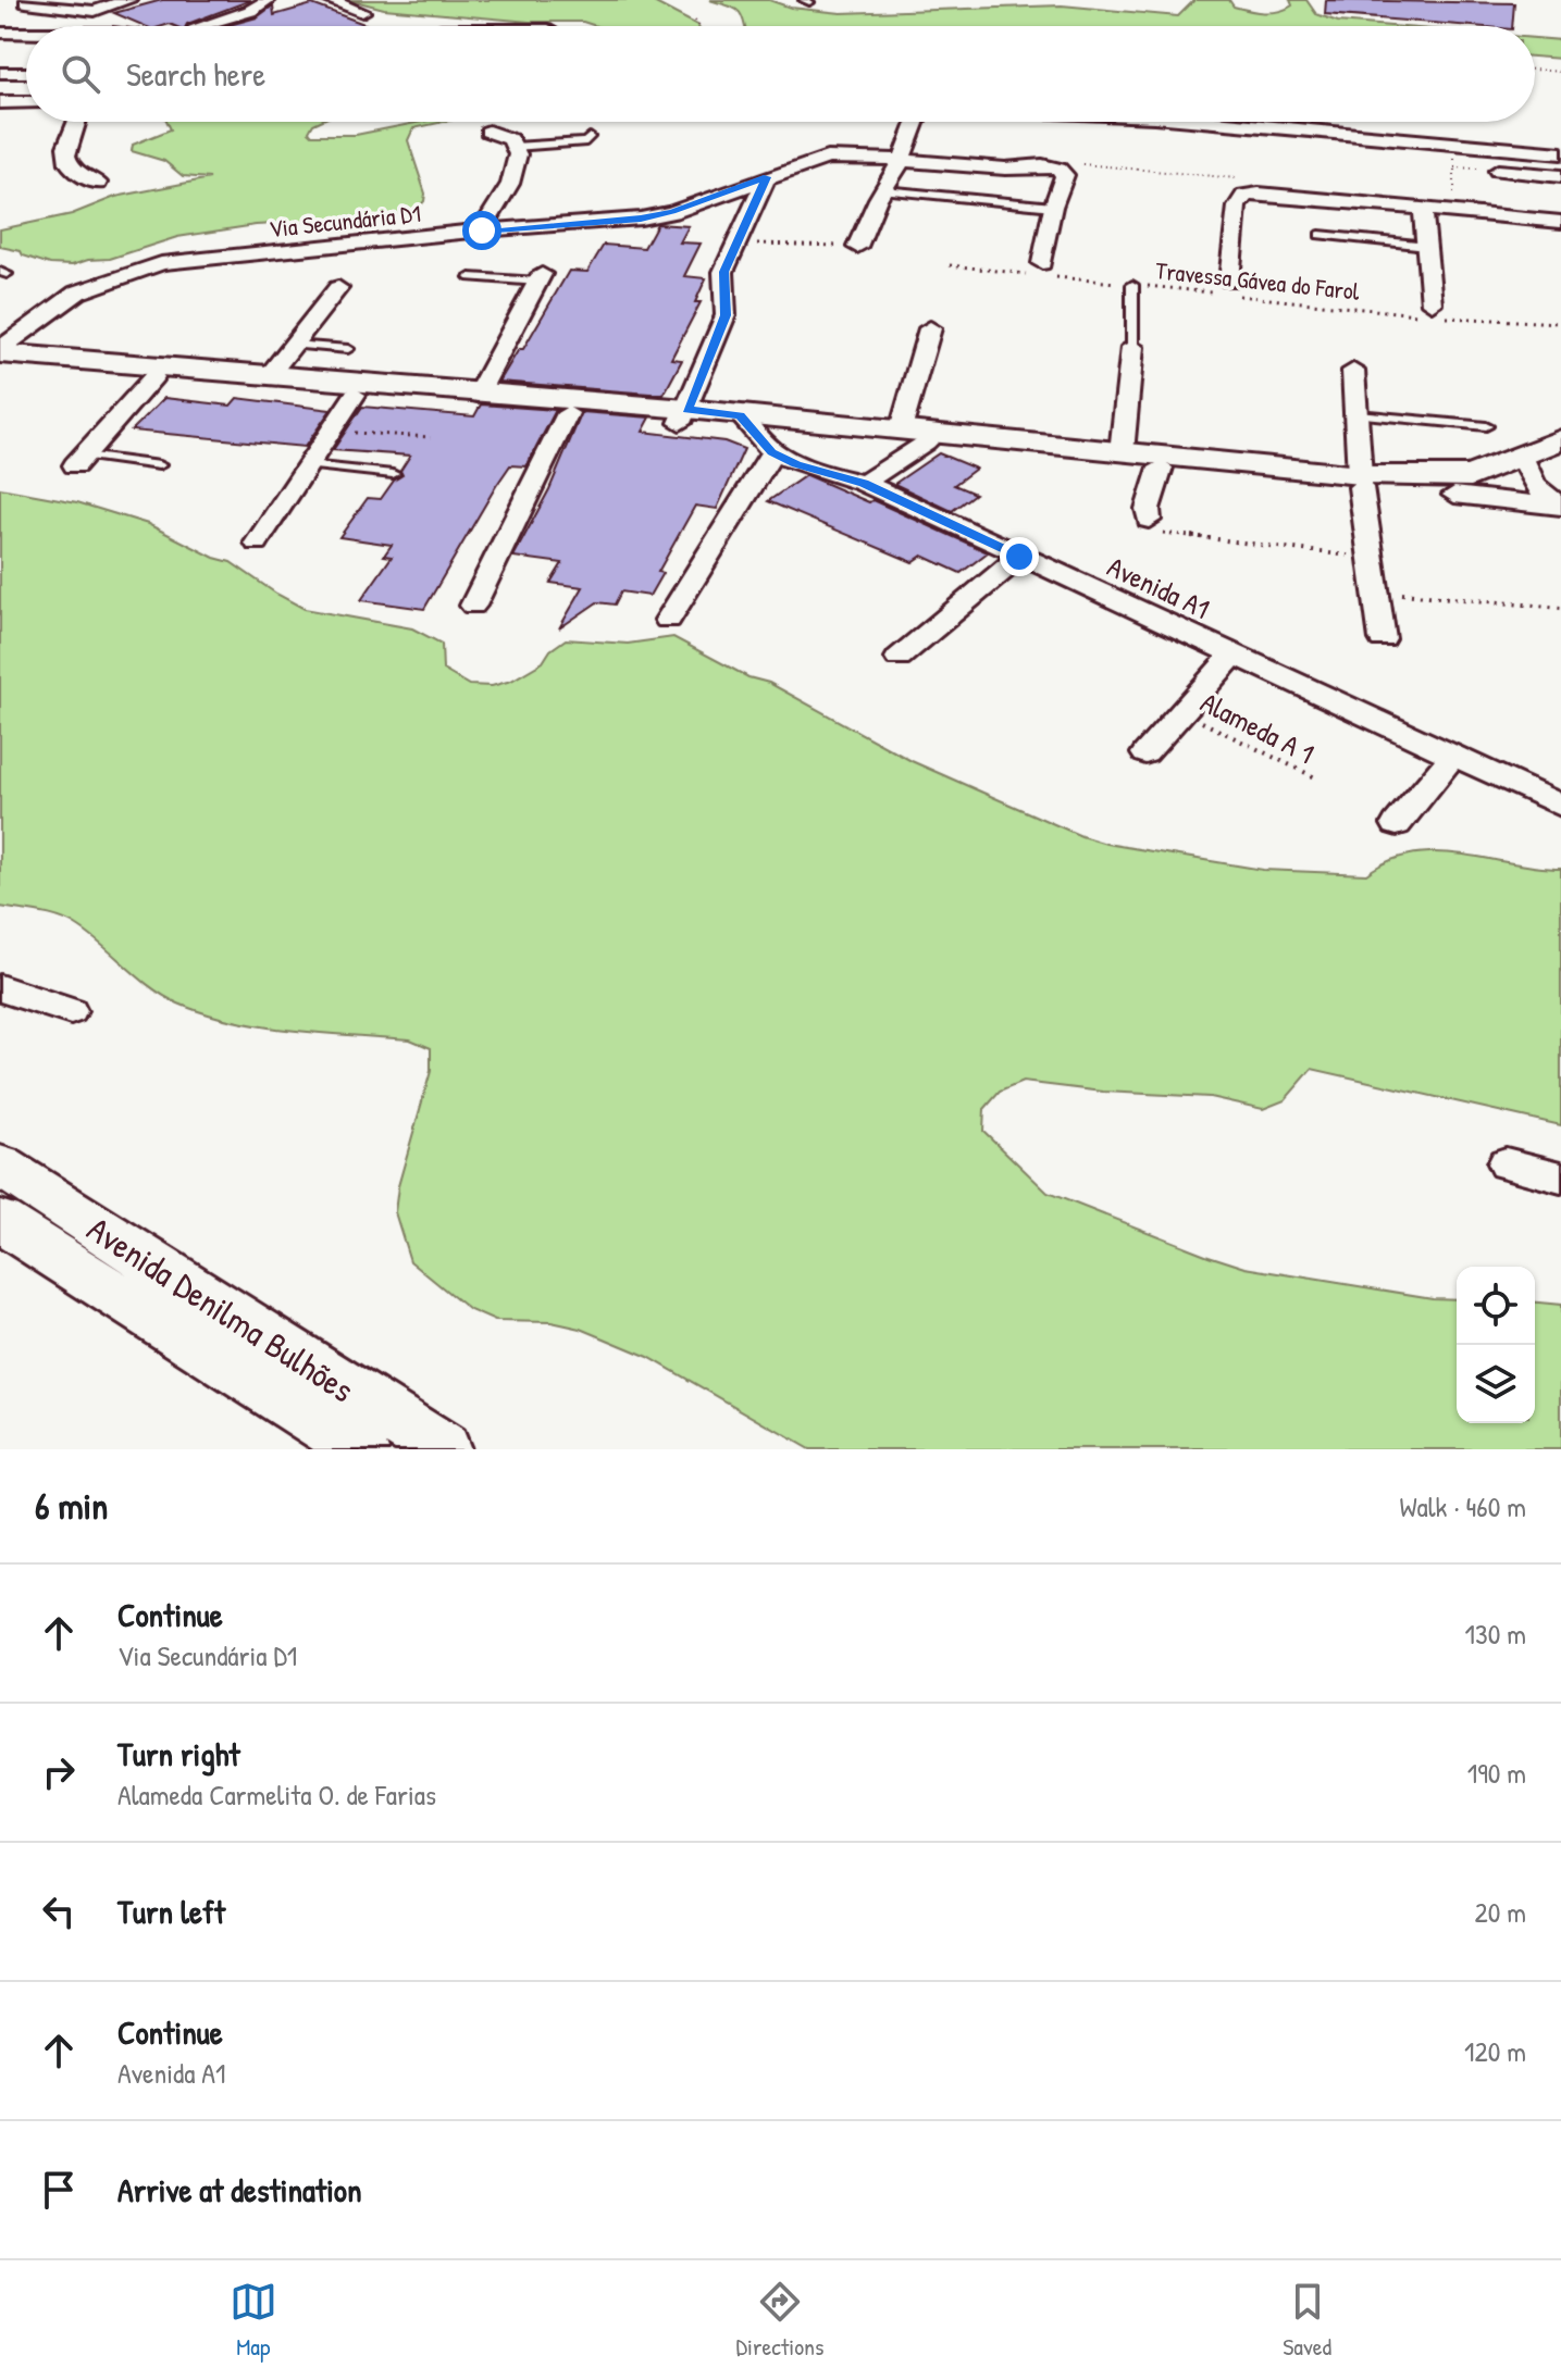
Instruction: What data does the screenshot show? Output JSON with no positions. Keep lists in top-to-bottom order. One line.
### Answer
{"streets":{"street":["Via Secundária D1","Avenida A1","Avenida Denilma Bulhões"],"path":["Travessa Gávea do Farol","Alameda A 1"]},"page":{"search":"Search here","heading":["6 min","Walk · 460 m"],"list":[["Continue","Via Secundária D1","130 m"],["Turn right","Alameda Carmelita O. de Farias","190 m"],["Turn left","20 m"],["Continue","Avenida A1","120 m"],"Arrive at destination"],"nav":["Map","Directions","Saved"]}}
